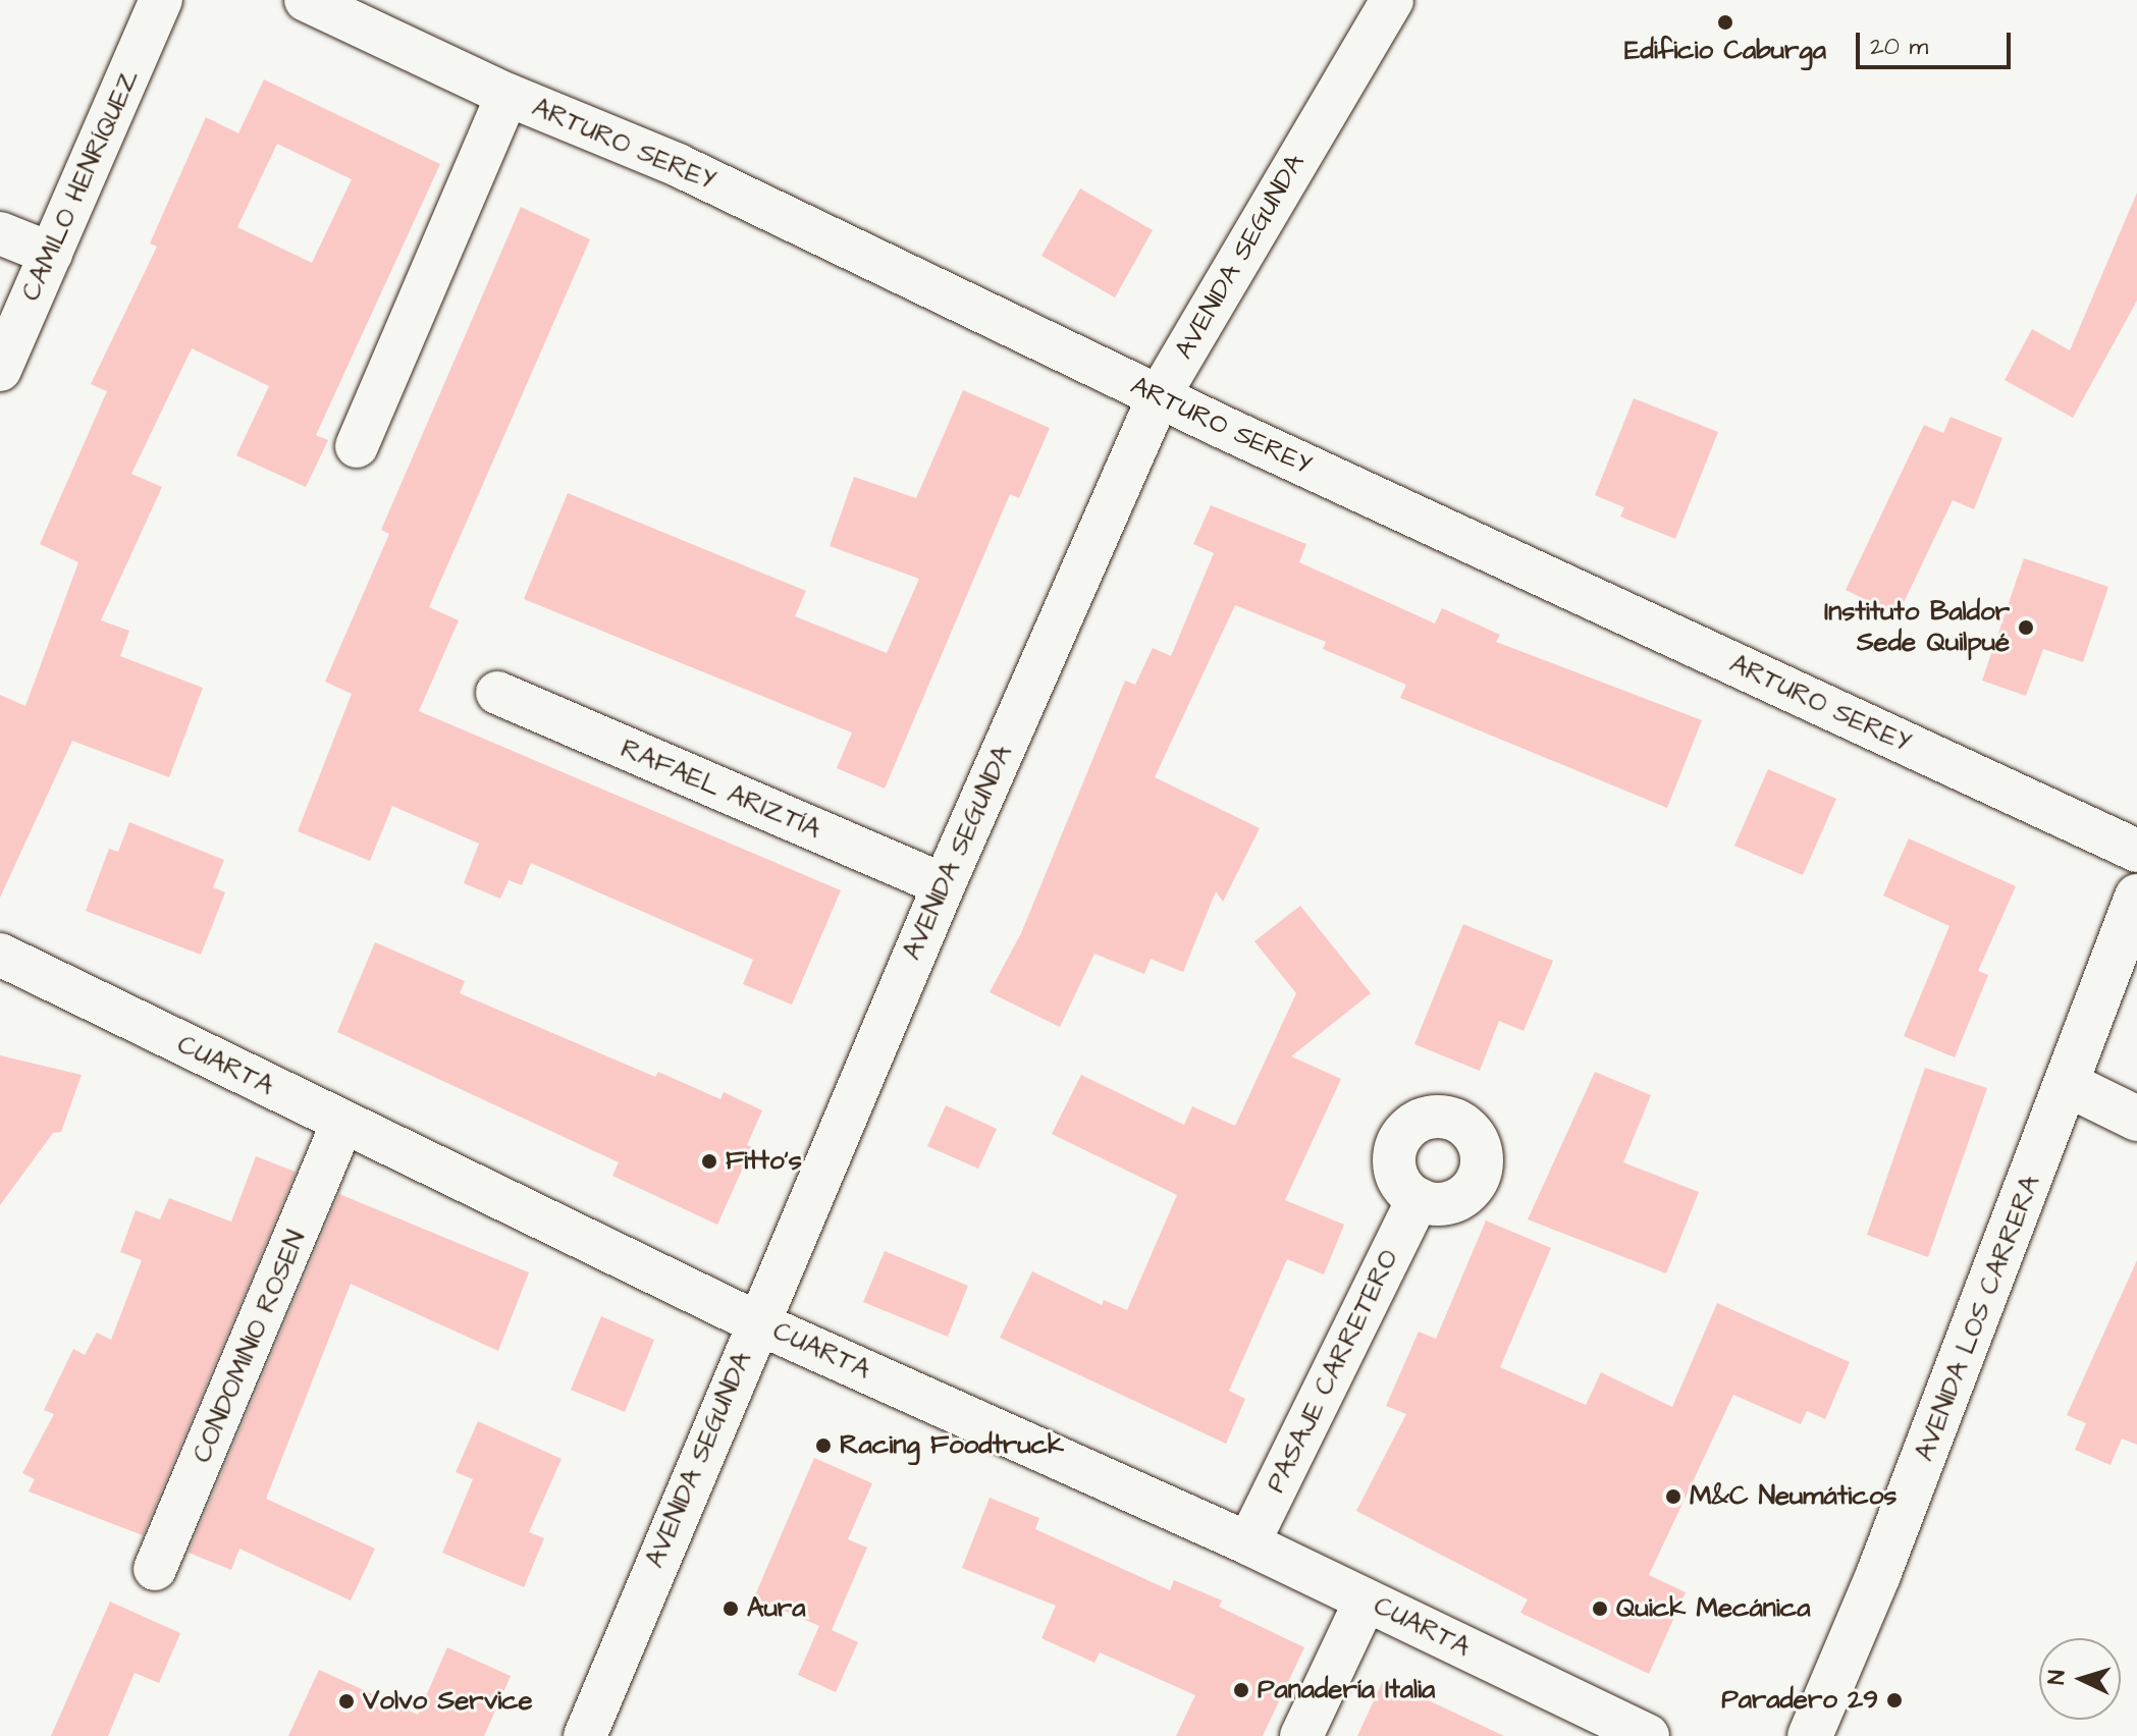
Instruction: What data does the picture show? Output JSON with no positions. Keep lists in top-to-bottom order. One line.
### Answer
{"streets":{"main road":["AVENIDA LOS CARRERA"],"street":["ARTURO SEREY","CAMILO HENRÍQUEZ","AVENIDA SEGUNDA","RAFAEL ARIZTÍA","CUARTA","CONDOMINIO ROSEN","PASAJE CARRETERO"]},"crossings":[["ARTURO SEREY","AVENIDA SEGUNDA"],["AVENIDA SEGUNDA","RAFAEL ARIZTÍA"],["AVENIDA SEGUNDA","CUARTA"],["CUARTA","CONDOMINIO ROSEN"],["CUARTA","PASAJE CARRETERO"]],"places":["Edificio Caburga","Instituto Baldor Sede Quilpué","Fitto's","Racing Foodtruck","M&C Neumáticos","Aura","Quick Mecánica","Panadería Italia","Paradero 29","Volvo Service"],"scale_bar":"20 m","north":"left"}
